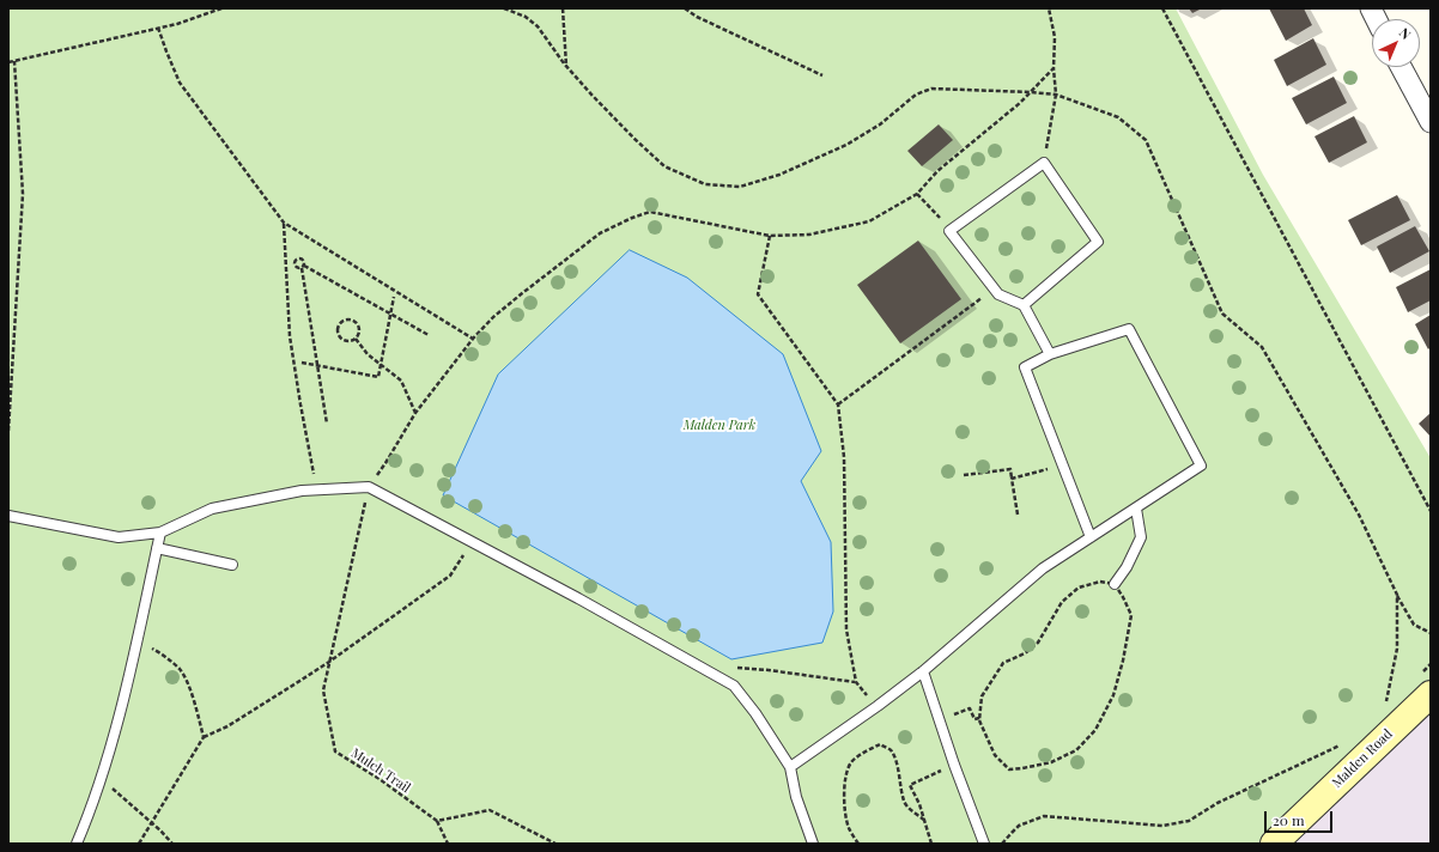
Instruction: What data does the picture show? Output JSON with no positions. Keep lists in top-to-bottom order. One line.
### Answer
{"streets":{"main road":["Malden Road"],"path":["Mulch Trail"]},"parks":["Malden Park"],"scale_bar":"20 m","north":"top right"}
